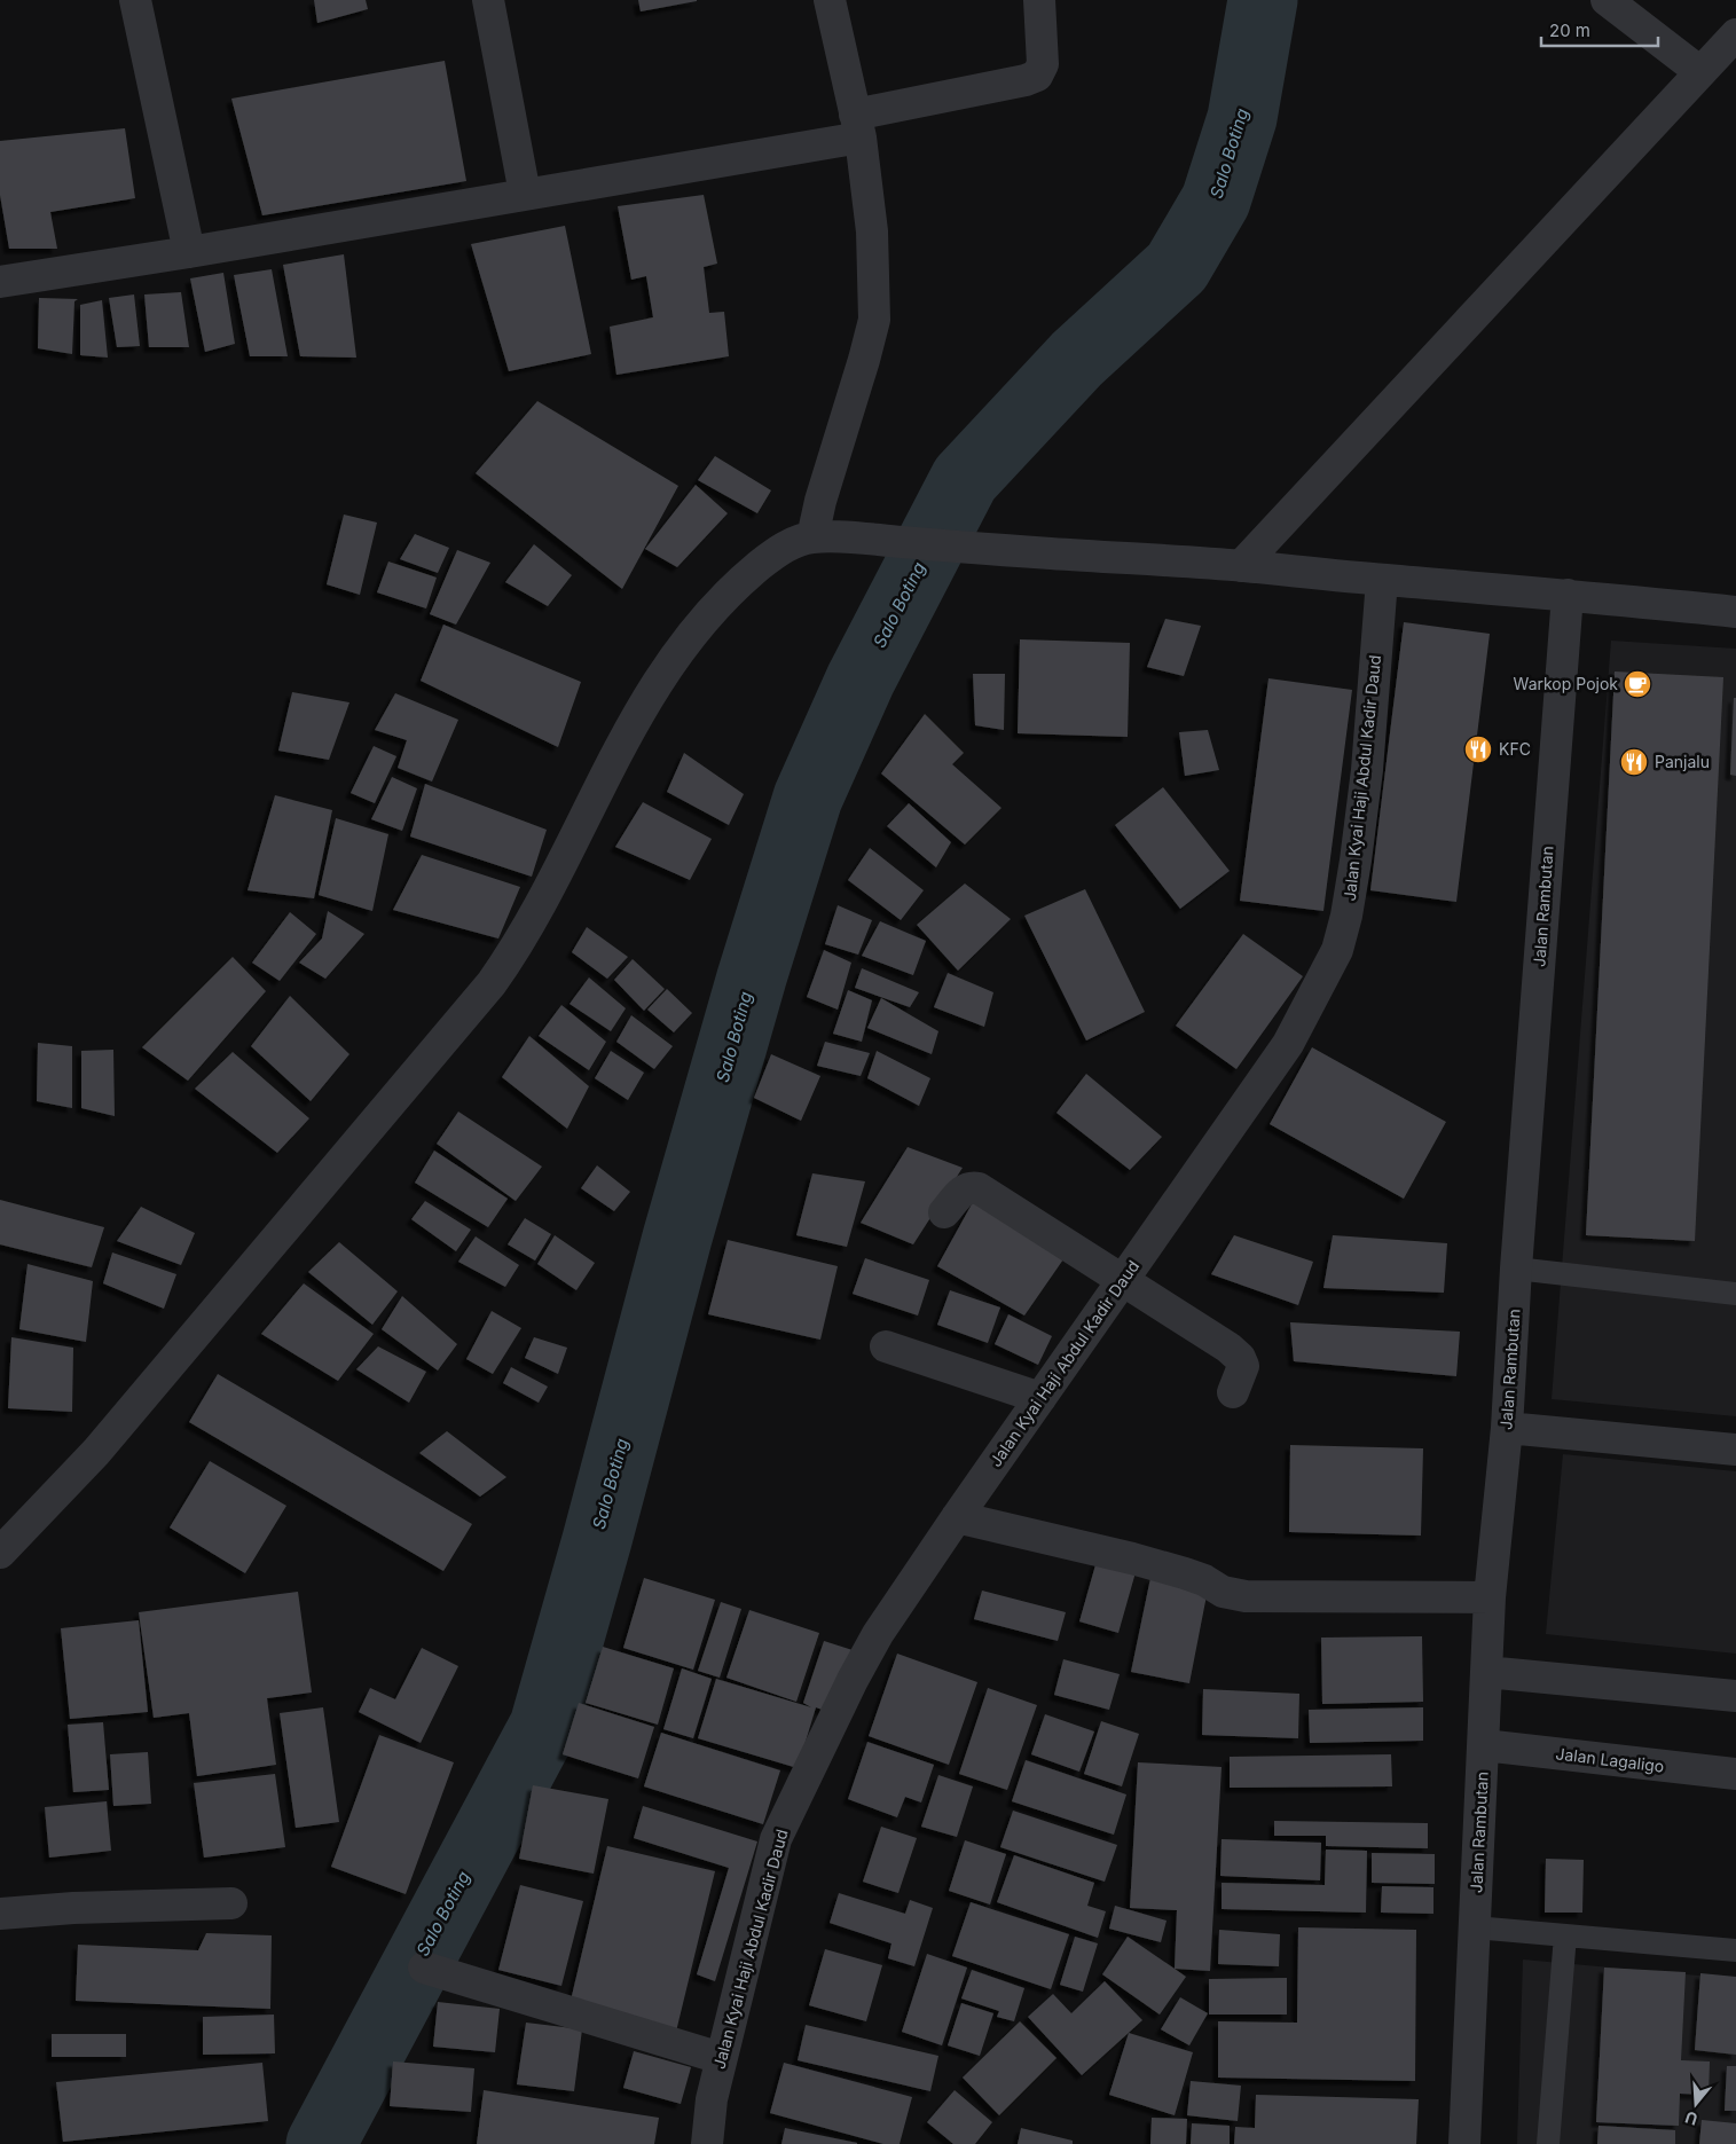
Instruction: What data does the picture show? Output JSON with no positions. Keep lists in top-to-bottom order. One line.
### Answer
{"streets":{"street":["Jalan Kyai Haji Abdul Kadir Daud","Jalan Rambutan","Jalan Lagaligo"]},"crossings":[["Jalan Rambutan","Jalan Lagaligo"]],"water":["Salo Boting"],"places":{"cafe":["Warkop Pojok"],"restaurant":["KFC","Panjalu"]},"scale_bar":"20 m","north":"bottom"}
